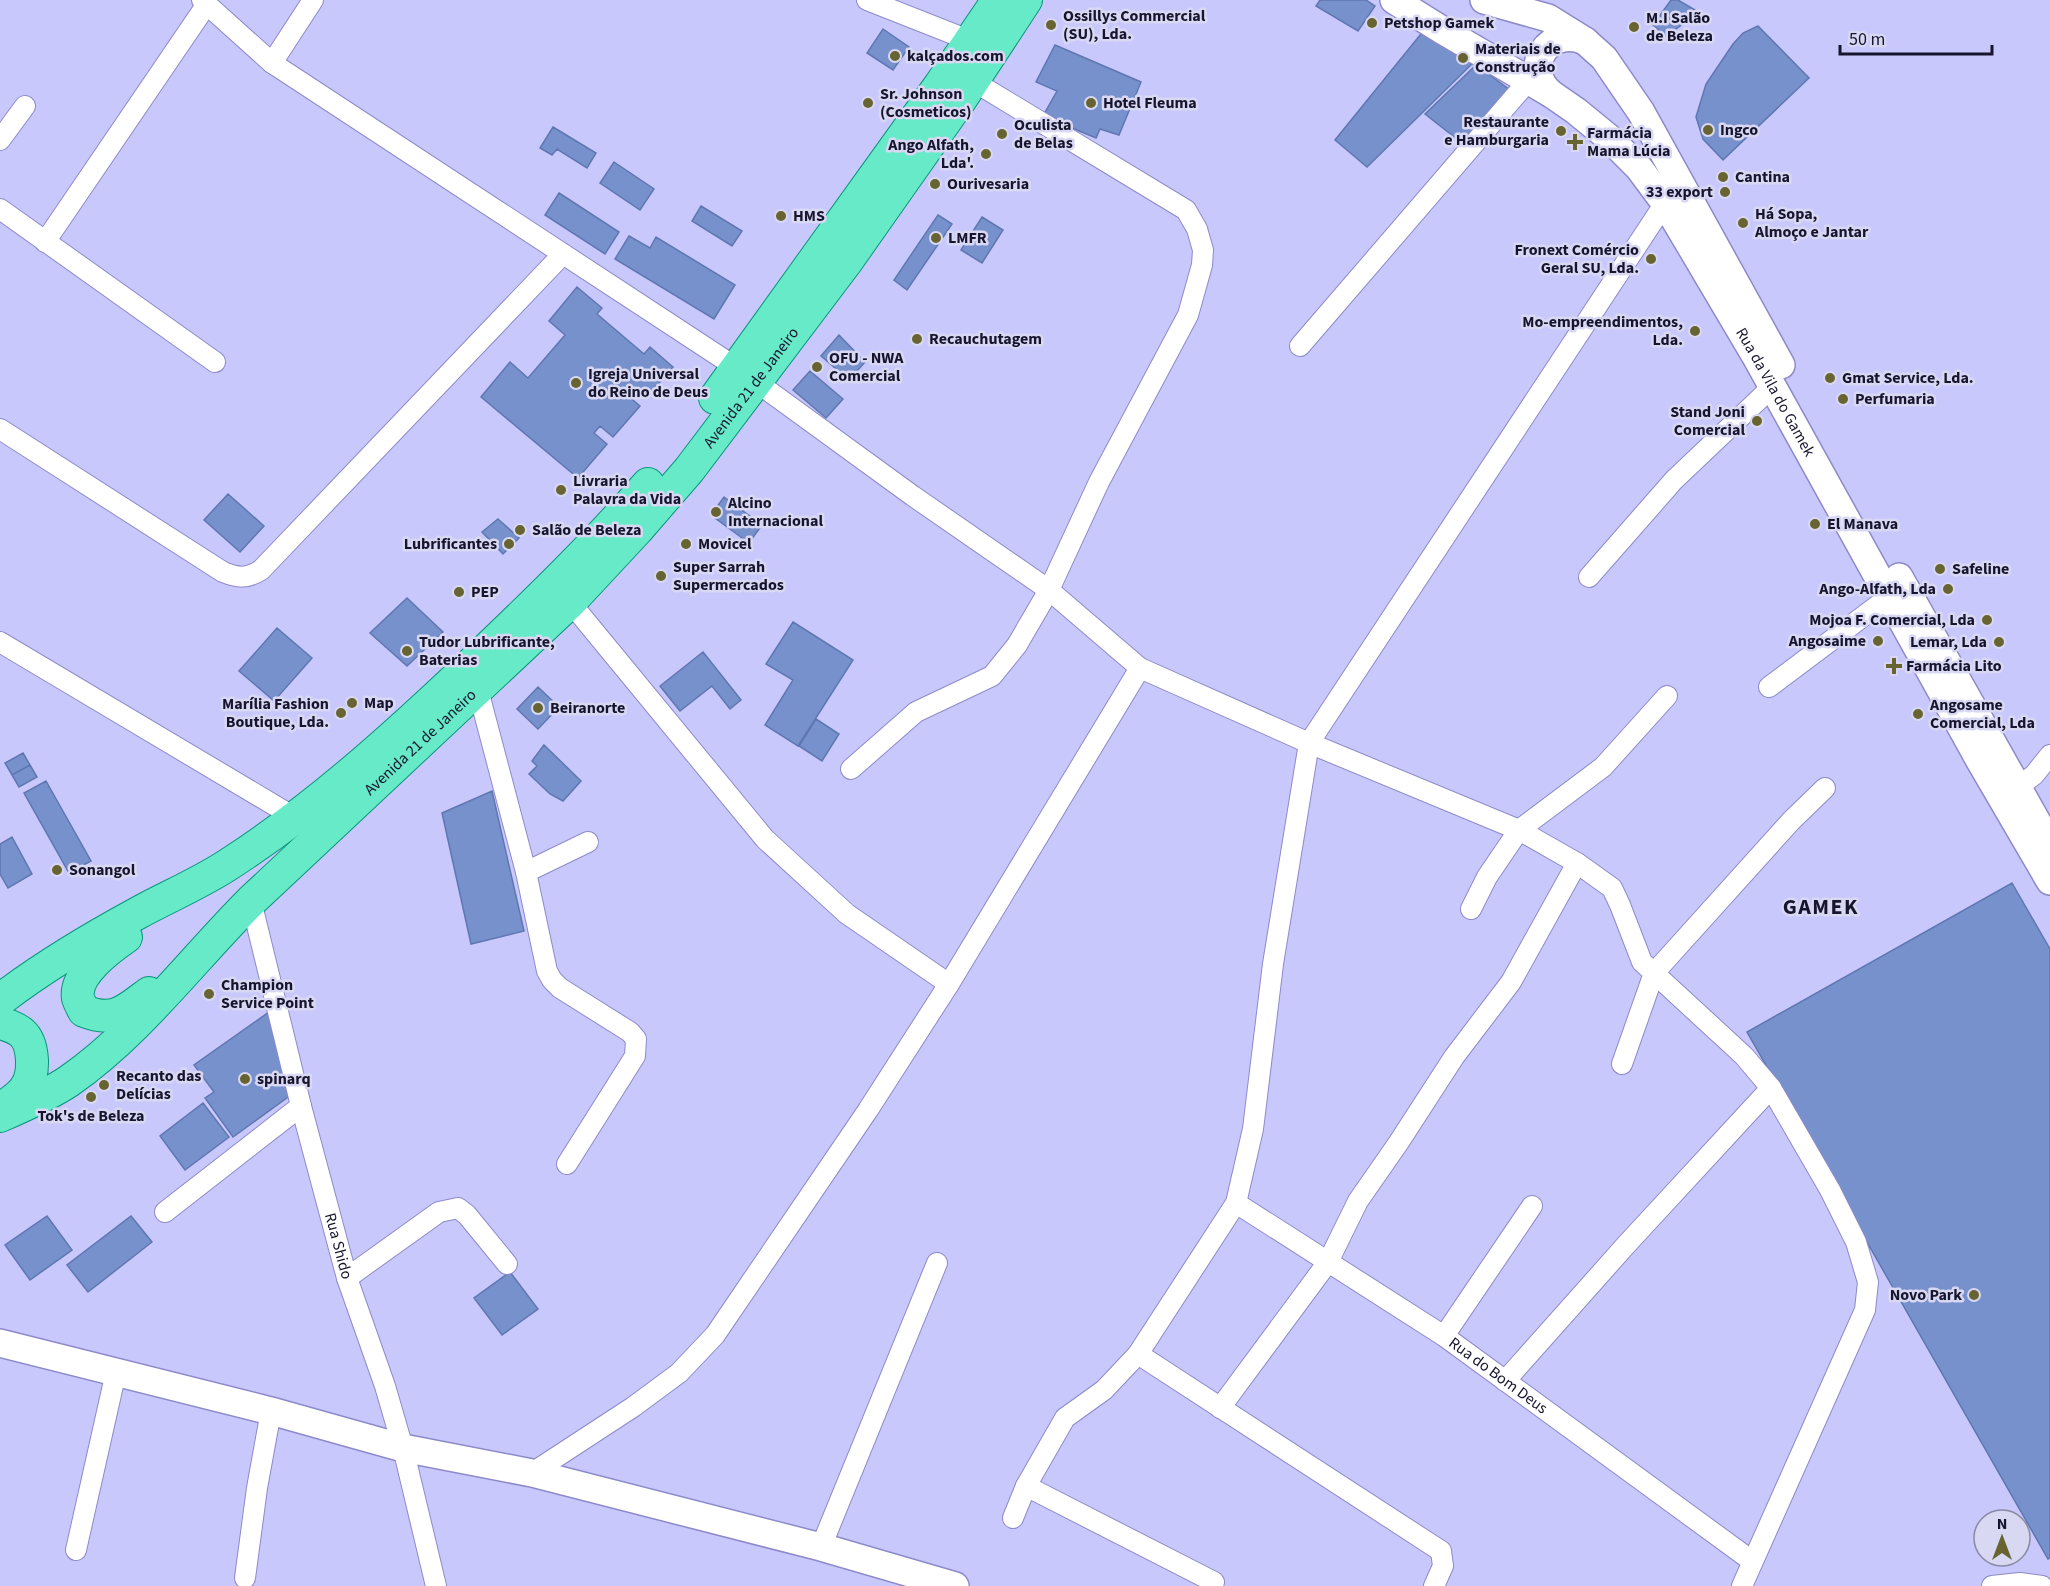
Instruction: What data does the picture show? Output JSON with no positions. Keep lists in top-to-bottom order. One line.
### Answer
{"streets":{"main road":["Avenida 21 de Janeiro","Rua da Vila do Gamek"],"street":["Rua Shido","Rua do Bom Deus"]},"crossings":[["Avenida 21 de Janeiro","Rua Shido"]],"districts":["GAMEK"],"places":{"other":["Petshop Gamek","Ossillys Commercial (SU), Lda.","M.I Salão de Beleza","kalçados.com","Materiais de Construção","Sr. Johnson (Cosmeticos)","Hotel Fleuma","Ingco","Restaurante e Hamburgaria","Oculista de Belas","Ango Alfath, Lda'.","Cantina","Ourivesaria","33 export","HMS","Há Sopa, Almoço e Jantar","LMFR","Fronext Comércio Geral SU, Lda.","Mo-empreendimentos, Lda.","Recauchutagem","OFU - NWA Comercial","Gmat Service, Lda.","Igreja Universal do Reino de Deus","Perfumaria","Stand Joni Comercial","Livraria Palavra da Vida","Alcino Internacional","El Manava","Salão de Beleza","Lubrificantes","Movicel","Safeline","Super Sarrah Supermercados","Ango-Alfath, Lda","PEP","Mojoa F. Comercial, Lda","Angosaime","Lemar, Lda","Tudor Lubrificante, Baterias","Map","Beiranorte","Marília Fashion Boutique, Lda.","Angosame Comercial, Lda","Sonangol","Champion Service Point","spinarq","Recanto das Delícias","Tok's de Beleza","Novo Park"],"health":["Farmácia Mama Lúcia","Farmácia Lito"]},"scale_bar":"50 m","north":"top"}
